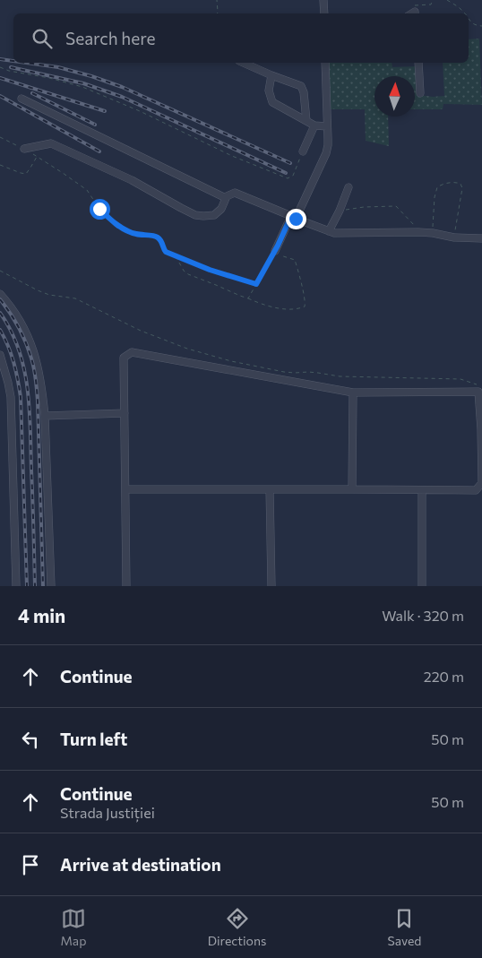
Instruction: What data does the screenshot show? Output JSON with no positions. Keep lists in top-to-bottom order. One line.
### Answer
{"north":"top","page":{"search":"Search here","heading":["4 min","Walk · 320 m"],"list":[["Continue","220 m"],["Turn left","50 m"],["Continue","Strada Justiției","50 m"],"Arrive at destination"],"nav":["Map","Directions","Saved"]}}
